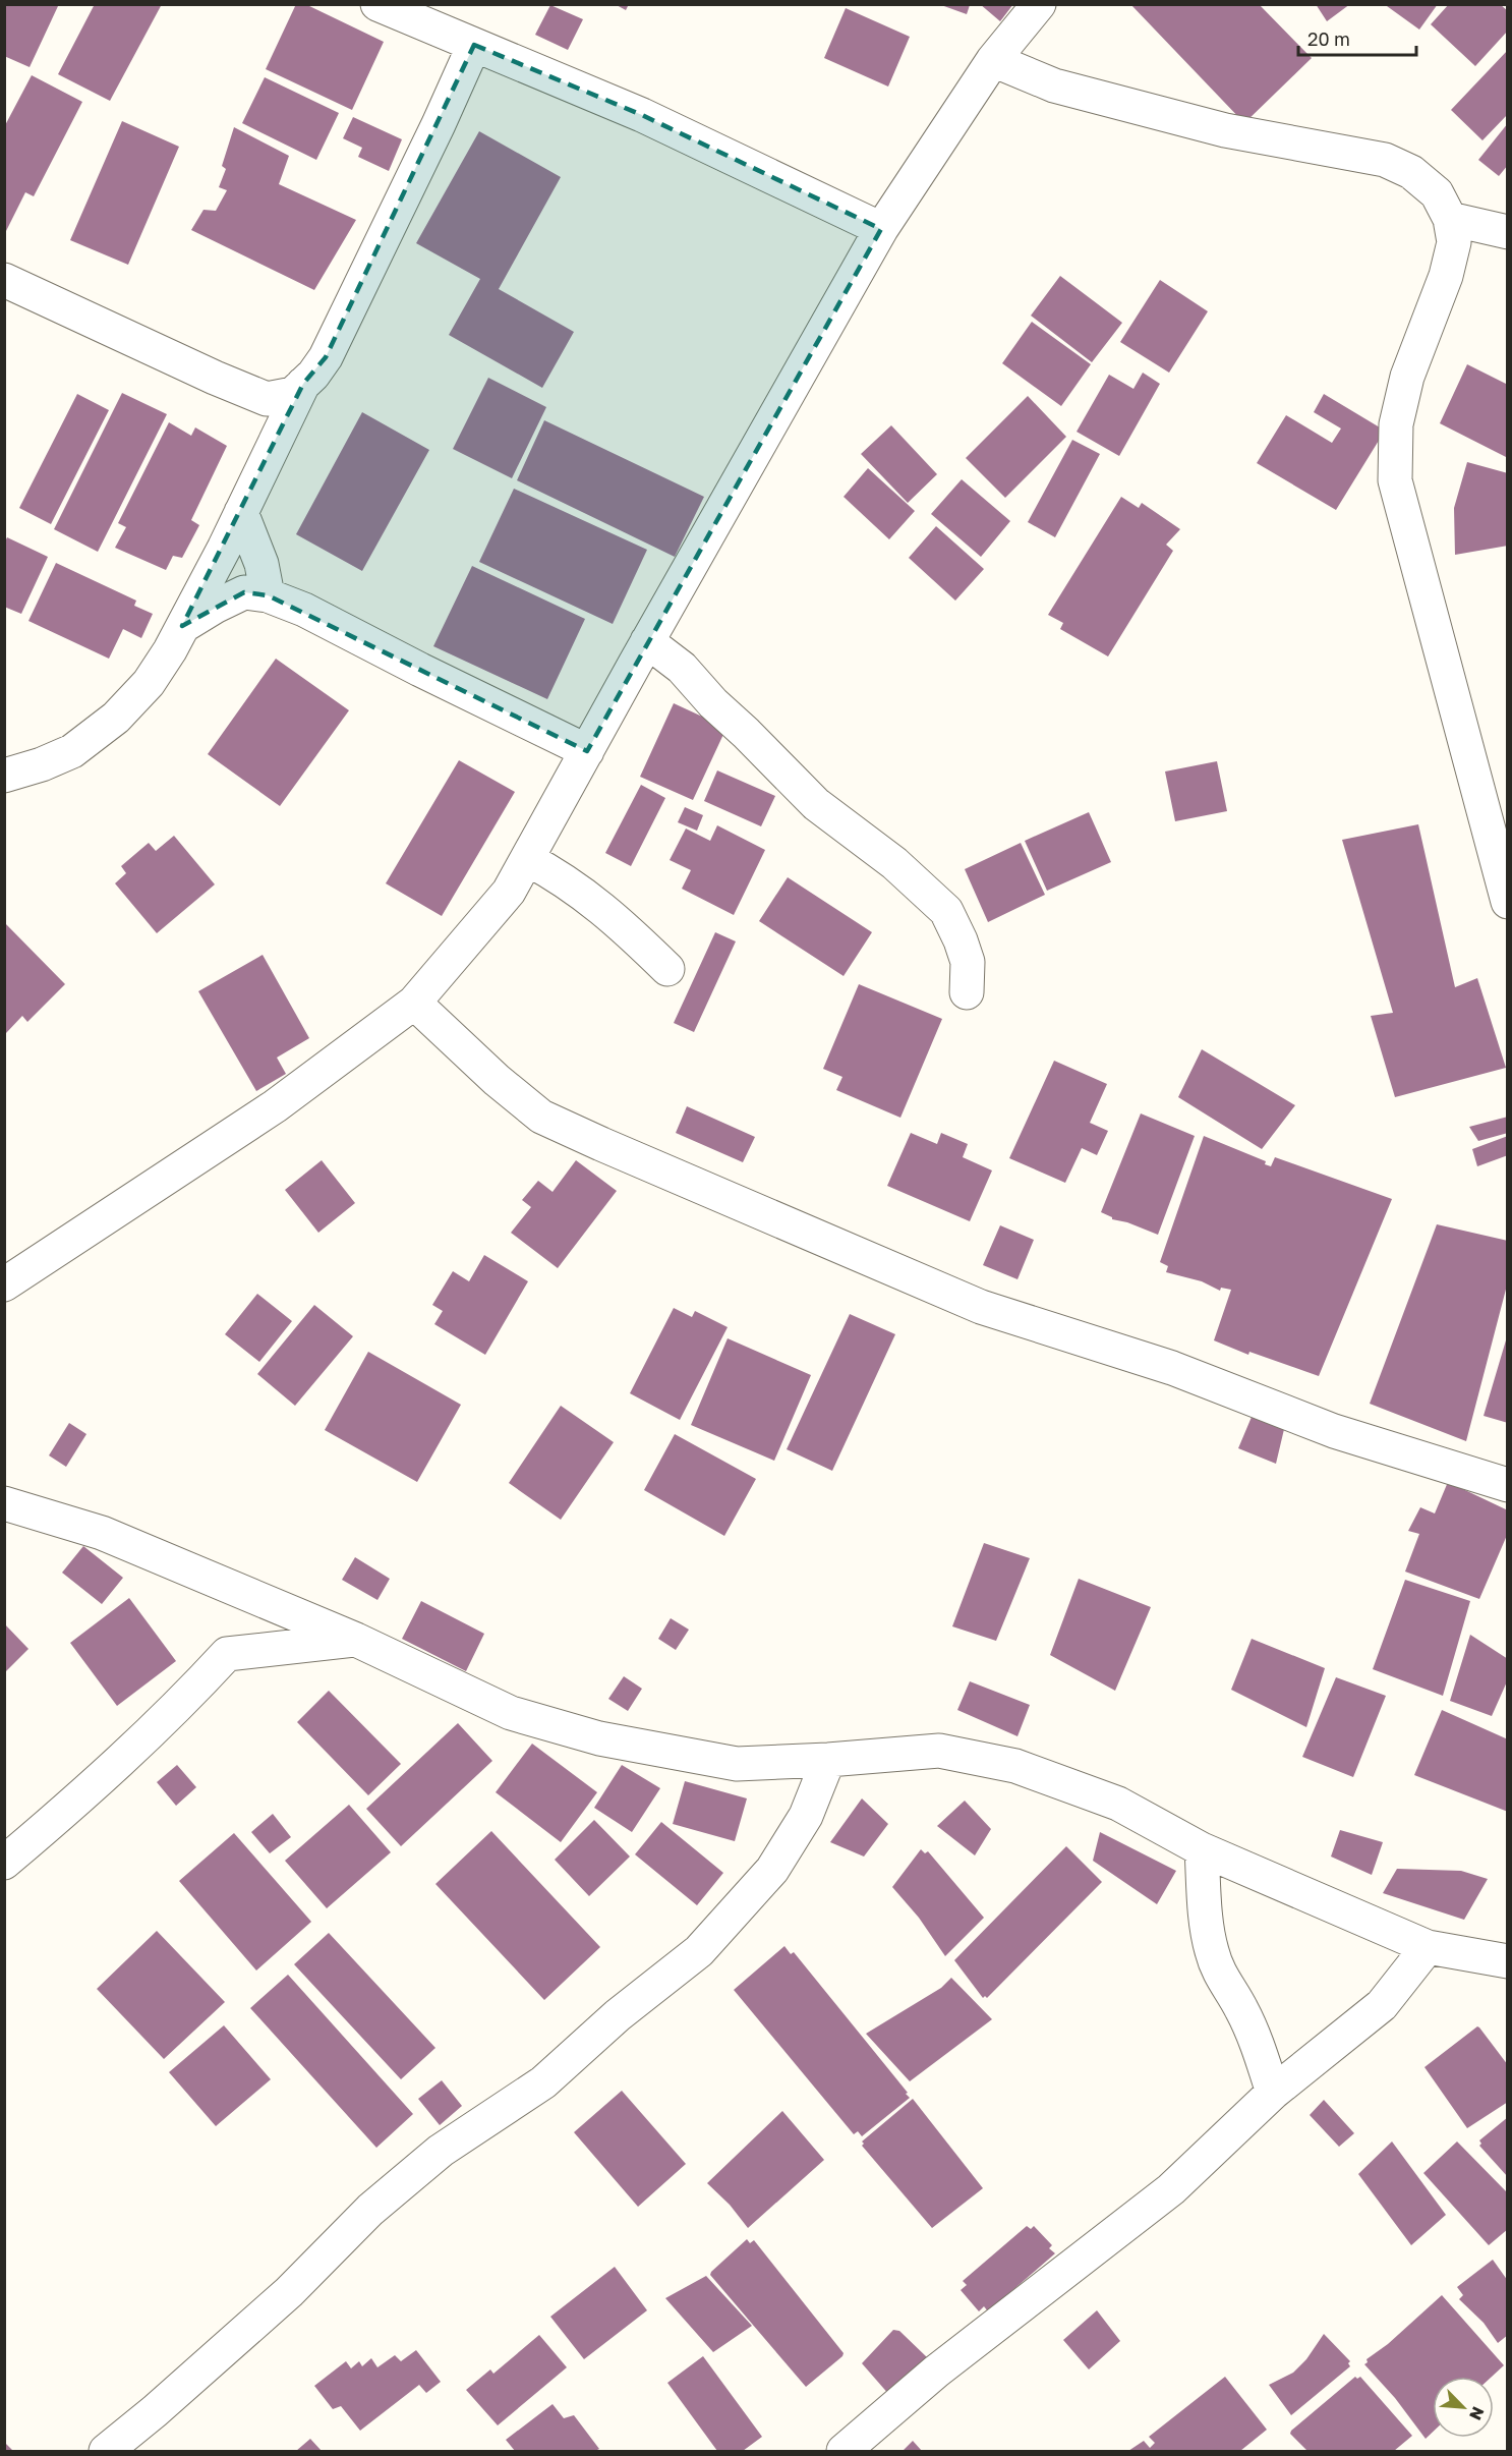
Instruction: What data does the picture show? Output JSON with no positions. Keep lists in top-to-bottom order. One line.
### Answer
{"scale_bar":"20 m","north":"bottom right"}
